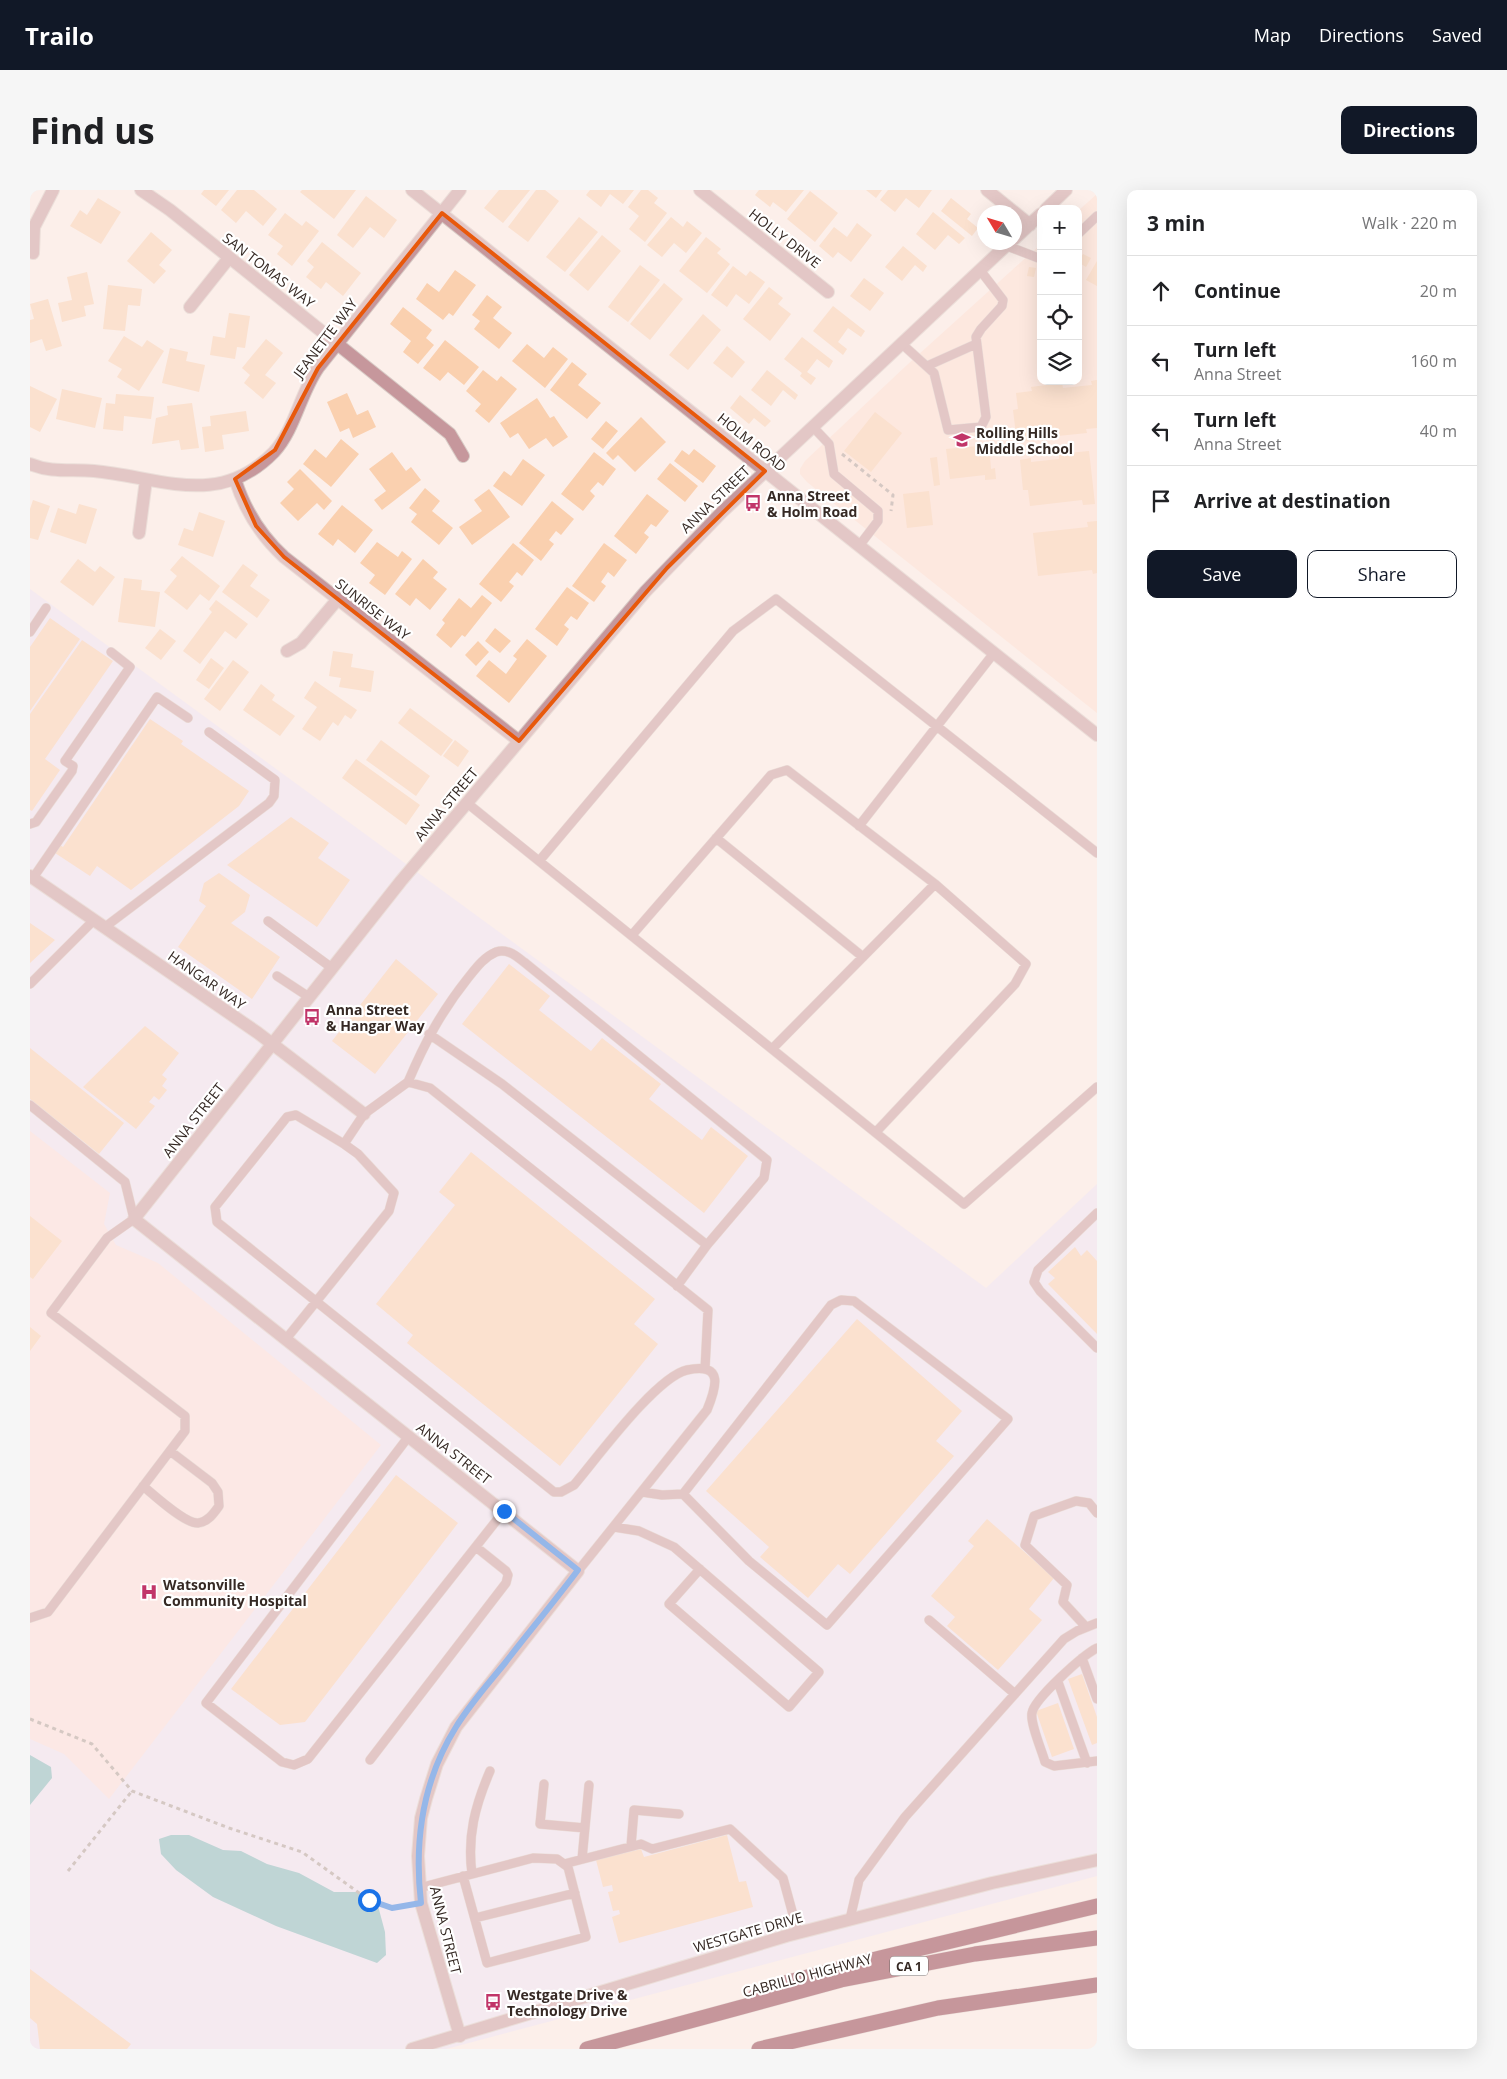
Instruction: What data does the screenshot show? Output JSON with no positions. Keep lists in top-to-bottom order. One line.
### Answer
{"streets":{"highway":["CA 1","CABRILLO HIGHWAY"],"street":["HOLLY DRIVE","SAN TOMAS WAY","JEANETTE WAY","HOLM ROAD","ANNA STREET","SUNRISE WAY","HANGAR WAY","WESTGATE DRIVE"]},"crossings":[["SAN TOMAS WAY","JEANETTE WAY"],["JEANETTE WAY","HOLM ROAD"],["JEANETTE WAY","SUNRISE WAY"],["HOLM ROAD","ANNA STREET"],["ANNA STREET","SUNRISE WAY"],["ANNA STREET","HANGAR WAY"],["ANNA STREET","WESTGATE DRIVE"]],"places":{"school or university":["Rolling Hills Middle School"],"bus stop":["Anna Street & Holm Road","Anna Street & Hangar Way","Westgate Drive & Technology Drive"],"hospital":["Watsonville Community Hospital"]},"north":"top left","page":{"header":"Trailo","nav":["Map","Directions","Saved"],"buttons":["Directions",["Save","Share"]],"title":"Find us","heading":["3 min","Walk · 220 m"],"map_buttons":["+","−"],"list":[["Continue","20 m"],["Turn left","Anna Street","160 m"],["Turn left","Anna Street","40 m"],"Arrive at destination"]}}
